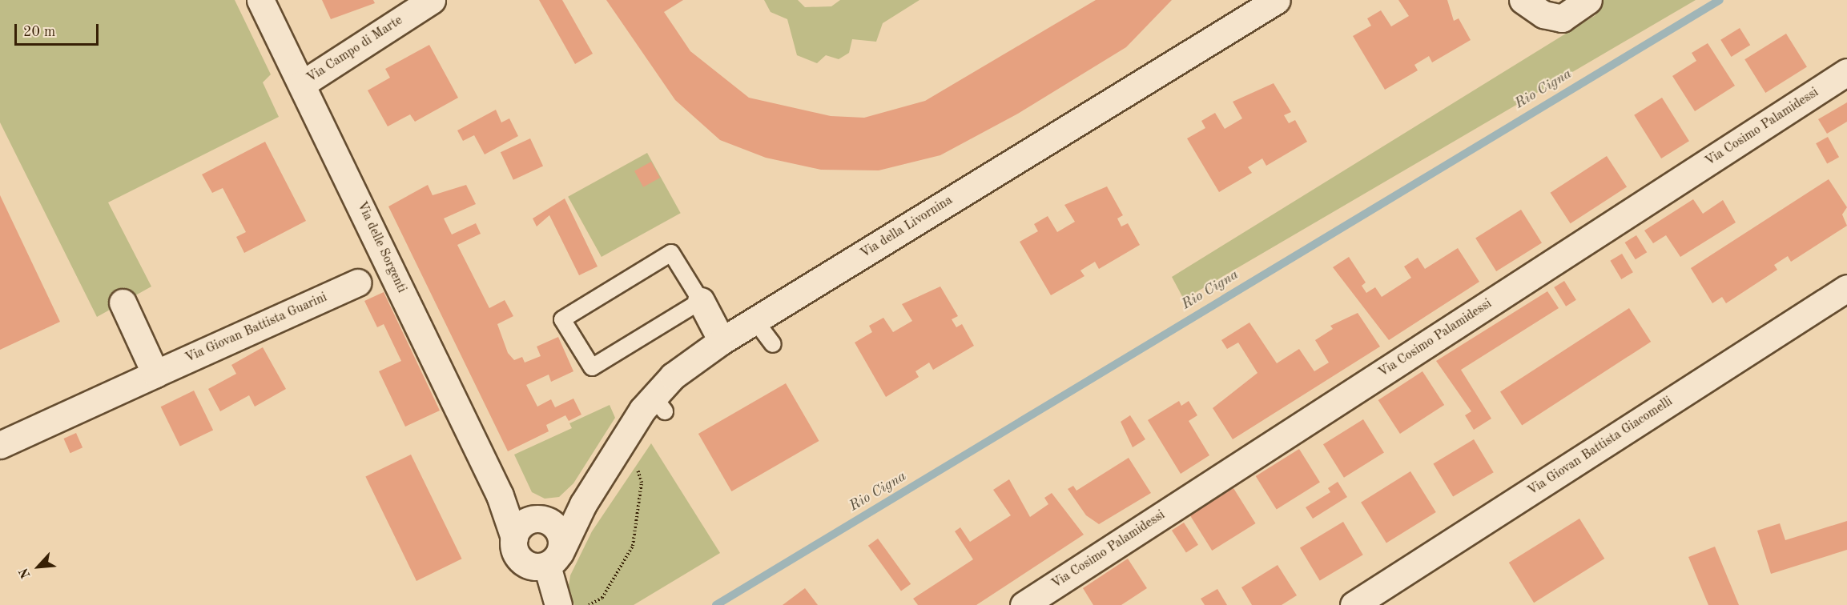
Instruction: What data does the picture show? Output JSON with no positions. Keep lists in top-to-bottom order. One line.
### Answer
{"streets":{"street":["Via Campo di Marte","Via Cosimo Palamidessi","Via della Livornina","Via delle Sorgenti","Via Giovan Battista Guarini","Via Giovan Battista Giacomelli"]},"crossings":[["Via Campo di Marte","Via delle Sorgenti"],["Via della Livornina","Via delle Sorgenti"]],"water":["Rio Cigna"],"scale_bar":"20 m","north":"bottom left"}
